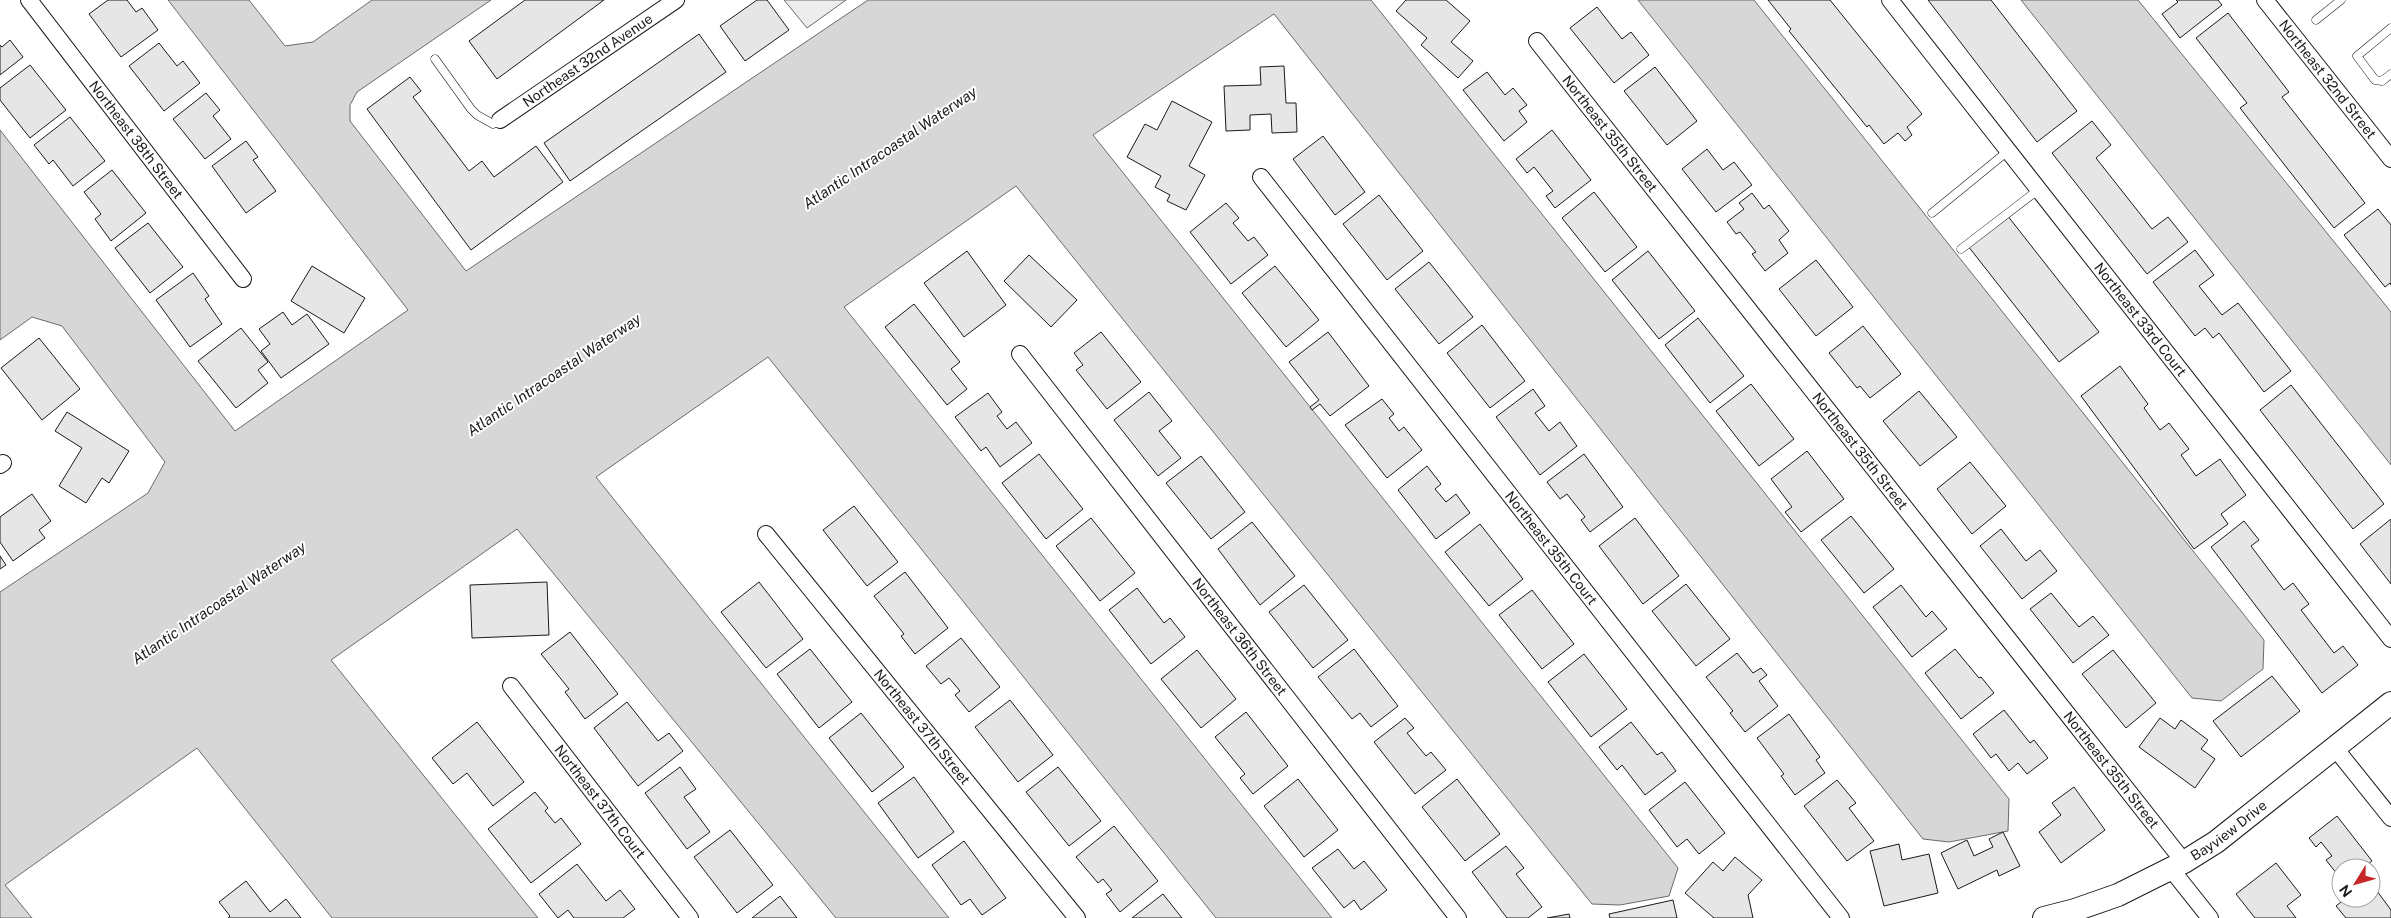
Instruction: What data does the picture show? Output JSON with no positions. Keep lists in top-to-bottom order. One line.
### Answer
{"streets":{"street":["Northeast 32nd Avenue","Northeast 32nd Street","Northeast 35th Street","Northeast 38th Street","Northeast 33rd Court","Northeast 35th Court","Northeast 36th Street","Northeast 37th Street","Northeast 37th Court","Bayview Drive"]},"crossings":[["Northeast 35th Street","Bayview Drive"]],"water":["Atlantic Intracoastal Waterway"],"north":"bottom left"}
